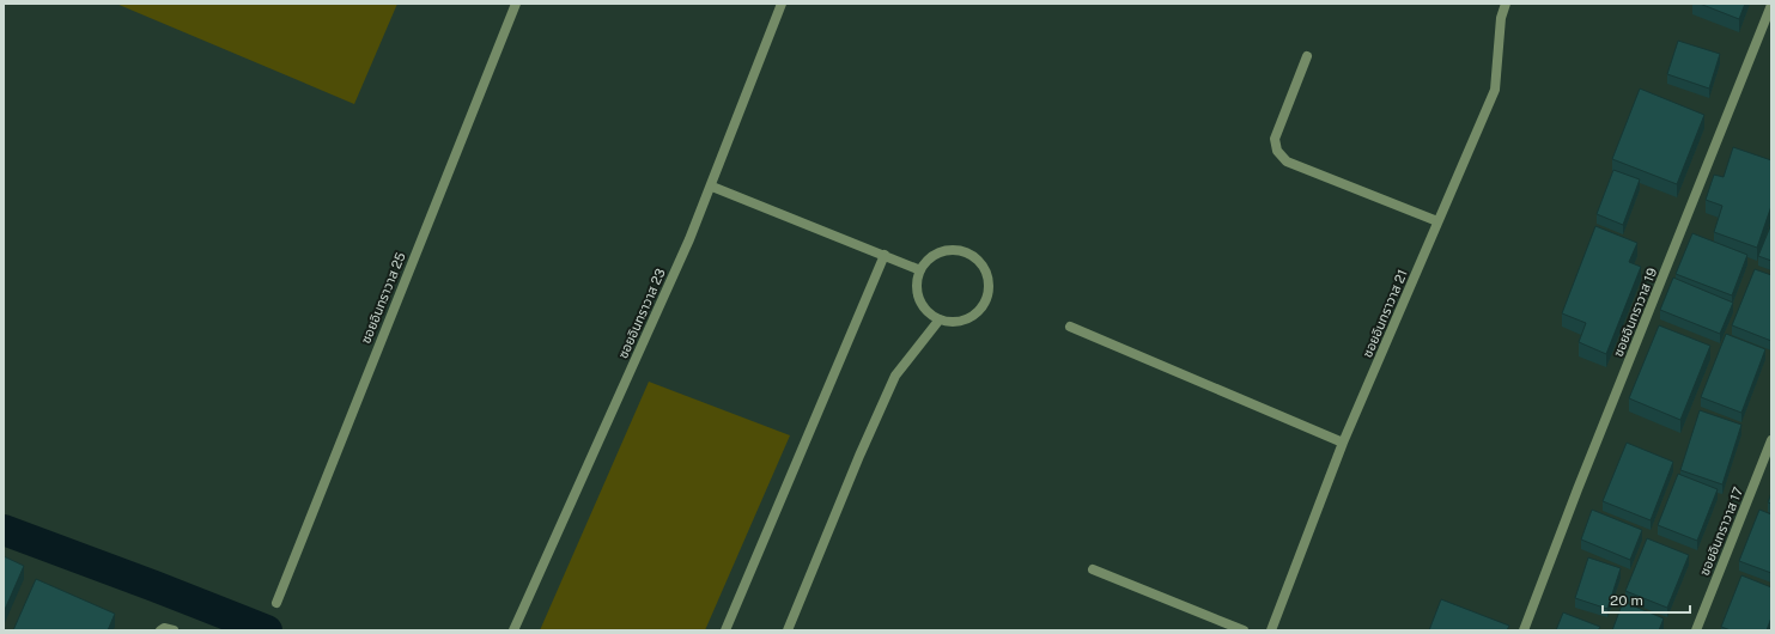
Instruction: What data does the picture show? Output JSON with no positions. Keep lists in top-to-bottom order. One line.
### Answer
{"streets":{"street":["ซอยอินทราวาส 25","ซอยอินทราวาส 19","ซอยอินทราวาส 23","ซอยอินทราวาส 21","ซอยอินทราวาส 17"]},"scale_bar":"20 m"}
